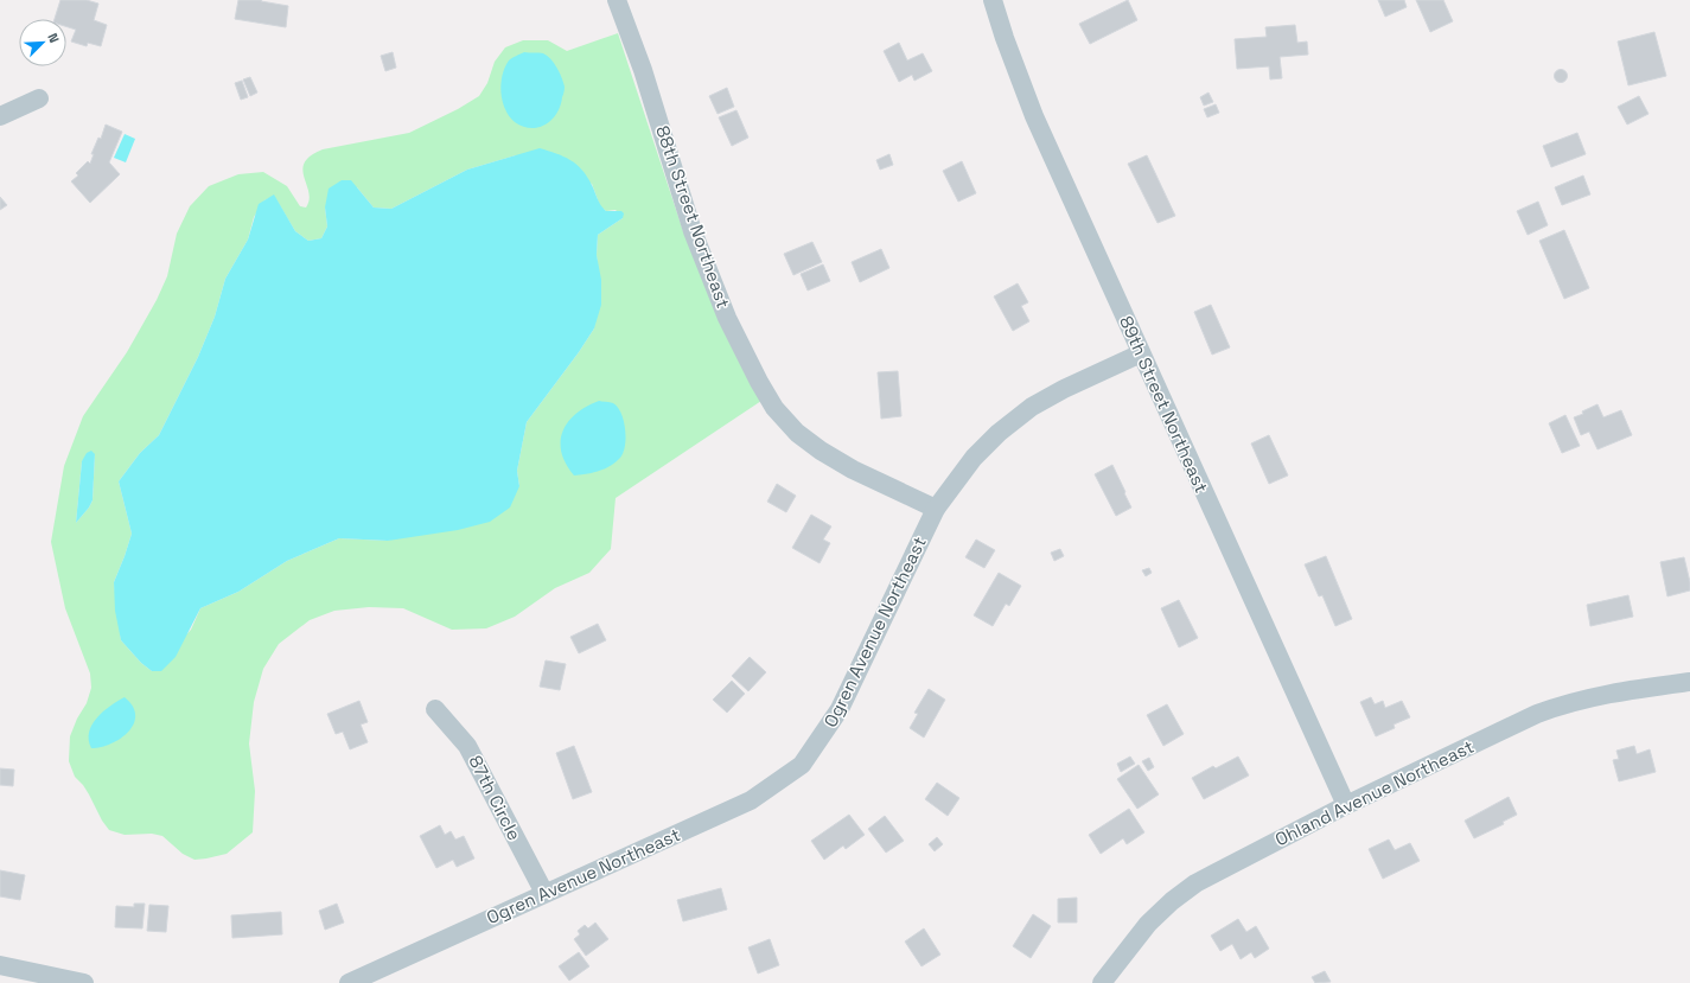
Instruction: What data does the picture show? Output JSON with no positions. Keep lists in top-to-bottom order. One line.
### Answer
{"streets":{"street":["88th Street Northeast","89th Street Northeast","Ogren Avenue Northeast","Ohland Avenue Northeast","87th Circle"]},"crossings":[["88th Street Northeast","Ogren Avenue Northeast"],["89th Street Northeast","Ogren Avenue Northeast"],["89th Street Northeast","Ohland Avenue Northeast"],["Ogren Avenue Northeast","87th Circle"]],"north":"top right"}
